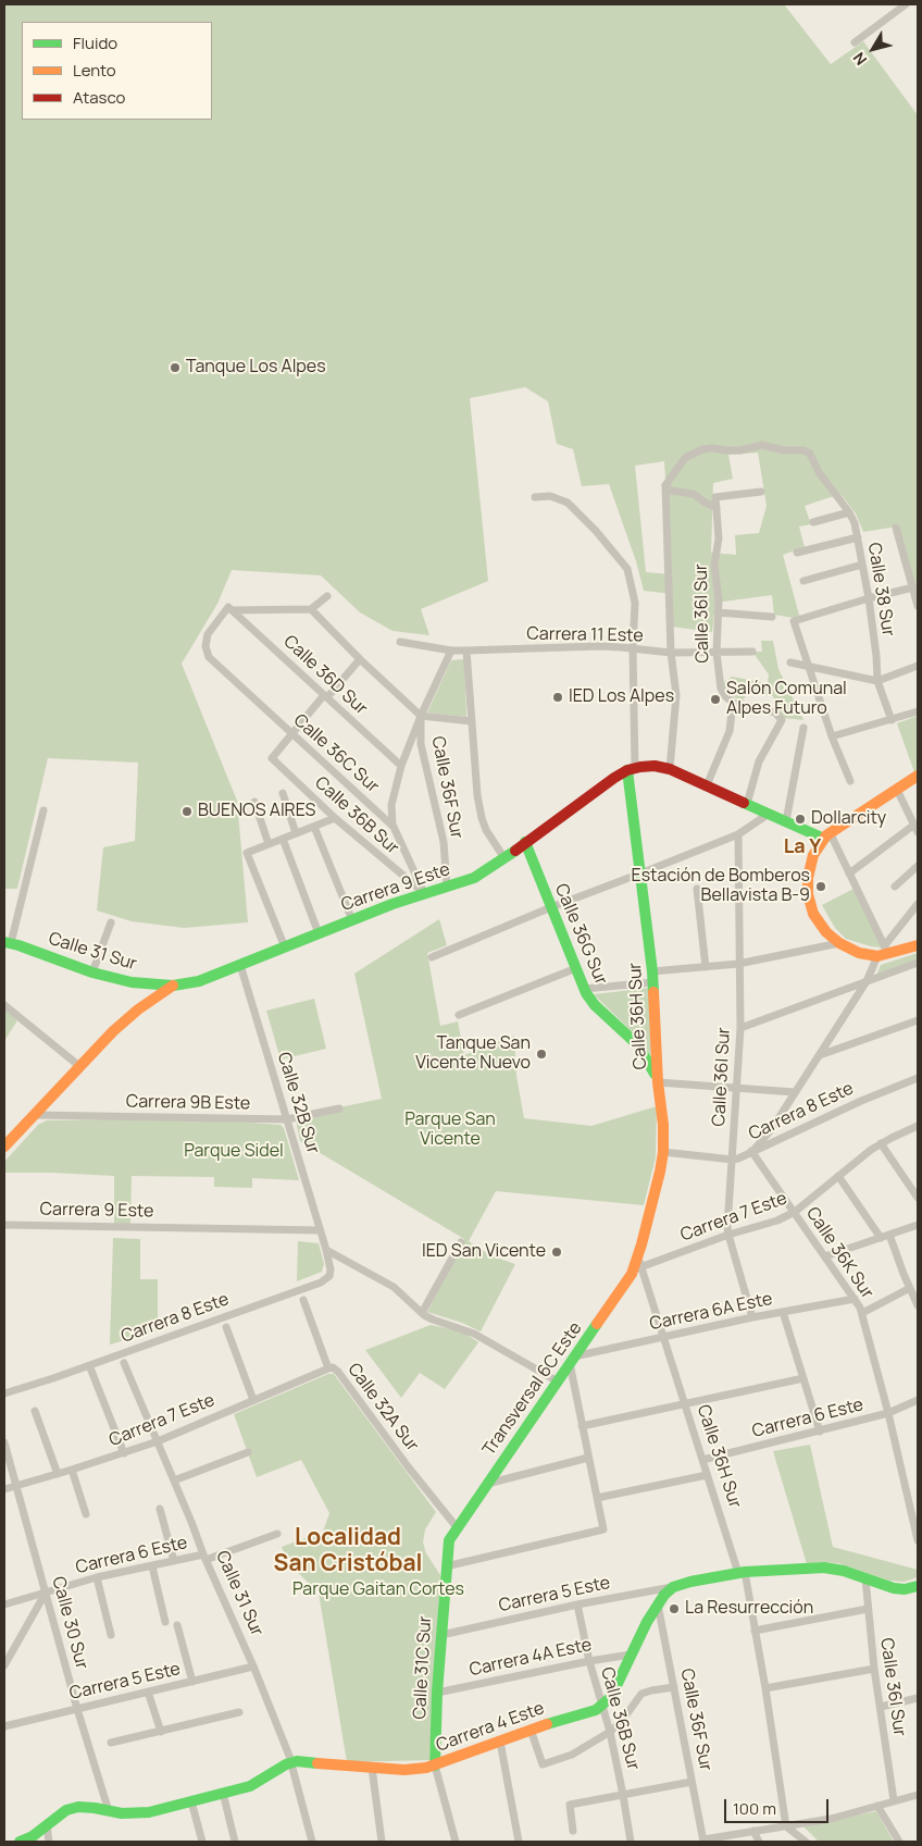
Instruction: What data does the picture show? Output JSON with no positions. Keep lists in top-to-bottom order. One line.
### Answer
{"streets":{"street":["Calle 38 Sur","Calle 36I Sur","Carrera 11 Este","Calle 36D Sur","Calle 36C Sur","Calle 36F Sur","Calle 36B Sur","Carrera 9 Este","Calle 36G Sur","Calle 31 Sur","Calle 36H Sur","Carrera 9B Este","Calle 32B Sur","Carrera 8 Este","Carrera 7 Este","Calle 36K Sur","Carrera 6A Este","Transversal 6C Este","Calle 32A Sur","Carrera 6 Este","Carrera 5 Este","Calle 30 Sur","Carrera 4A Este","Calle 31C Sur","Carrera 4 Este"]},"crossings":[["Calle 36I Sur","Carrera 11 Este"],["Calle 36I Sur","Carrera 8 Este"],["Calle 36I Sur","Carrera 7 Este"],["Calle 36I Sur","Carrera 6A Este"],["Carrera 11 Este","Calle 36H Sur"],["Calle 36D Sur","Calle 36C Sur"],["Calle 36C Sur","Calle 36B Sur"],["Calle 36C Sur","Carrera 9 Este"],["Calle 36F Sur","Carrera 9 Este"],["Calle 36B Sur","Carrera 9 Este"],["Calle 36B Sur","Carrera 5 Este"],["Calle 36B Sur","Carrera 4A Este"],["Calle 36B Sur","Carrera 4 Este"],["Carrera 9 Este","Calle 36G Sur"],["Carrera 9 Este","Calle 31 Sur"],["Carrera 9 Este","Calle 36H Sur"],["Carrera 9 Este","Carrera 9B Este"],["Carrera 9 Este","Calle 32B Sur"],["Calle 36G Sur","Calle 36H Sur"],["Calle 31 Sur","Carrera 7 Este"],["Calle 31 Sur","Carrera 6 Este"],["Calle 31 Sur","Carrera 5 Este"],["Calle 31 Sur","Carrera 4 Este"],["Calle 36H Sur","Carrera 7 Este"],["Calle 36H Sur","Carrera 6A Este"],["Calle 36H Sur","Transversal 6C Este"],["Calle 36H Sur","Carrera 6 Este"],["Carrera 9B Este","Calle 32B Sur"],["Calle 32B Sur","Carrera 8 Este"],["Carrera 8 Este","Calle 36K Sur"],["Carrera 7 Este","Calle 36K Sur"],["Carrera 7 Este","Transversal 6C Este"],["Carrera 7 Este","Calle 32A Sur"],["Carrera 7 Este","Calle 30 Sur"],["Calle 36K Sur","Carrera 6A Este"],["Calle 36K Sur","Carrera 6 Este"],["Carrera 6A Este","Transversal 6C Este"],["Transversal 6C Este","Calle 32A Sur"],["Transversal 6C Este","Calle 31C Sur"],["Calle 32A Sur","Calle 31C Sur"],["Carrera 6 Este","Calle 30 Sur"],["Carrera 5 Este","Calle 30 Sur"],["Carrera 5 Este","Calle 31C Sur"],["Carrera 4A Este","Calle 31C Sur"],["Calle 31C Sur","Carrera 4 Este"]],"districts":["La Y","Localidad San Cristóbal"],"parks":["Parque San Vicente","Parque Sidel","Parque Gaitan Cortes"],"places":["Tanque Los Alpes","IED Los Alpes","Salón Comunal Alpes Futuro","BUENOS AIRES","Dollarcity","Estación de Bomberos Bellavista B-9","Tanque San Vicente Nuevo","IED San Vicente","La Resurrección"],"legend":["Fluido","Lento","Atasco"],"scale_bar":"100 m","north":"bottom left"}
